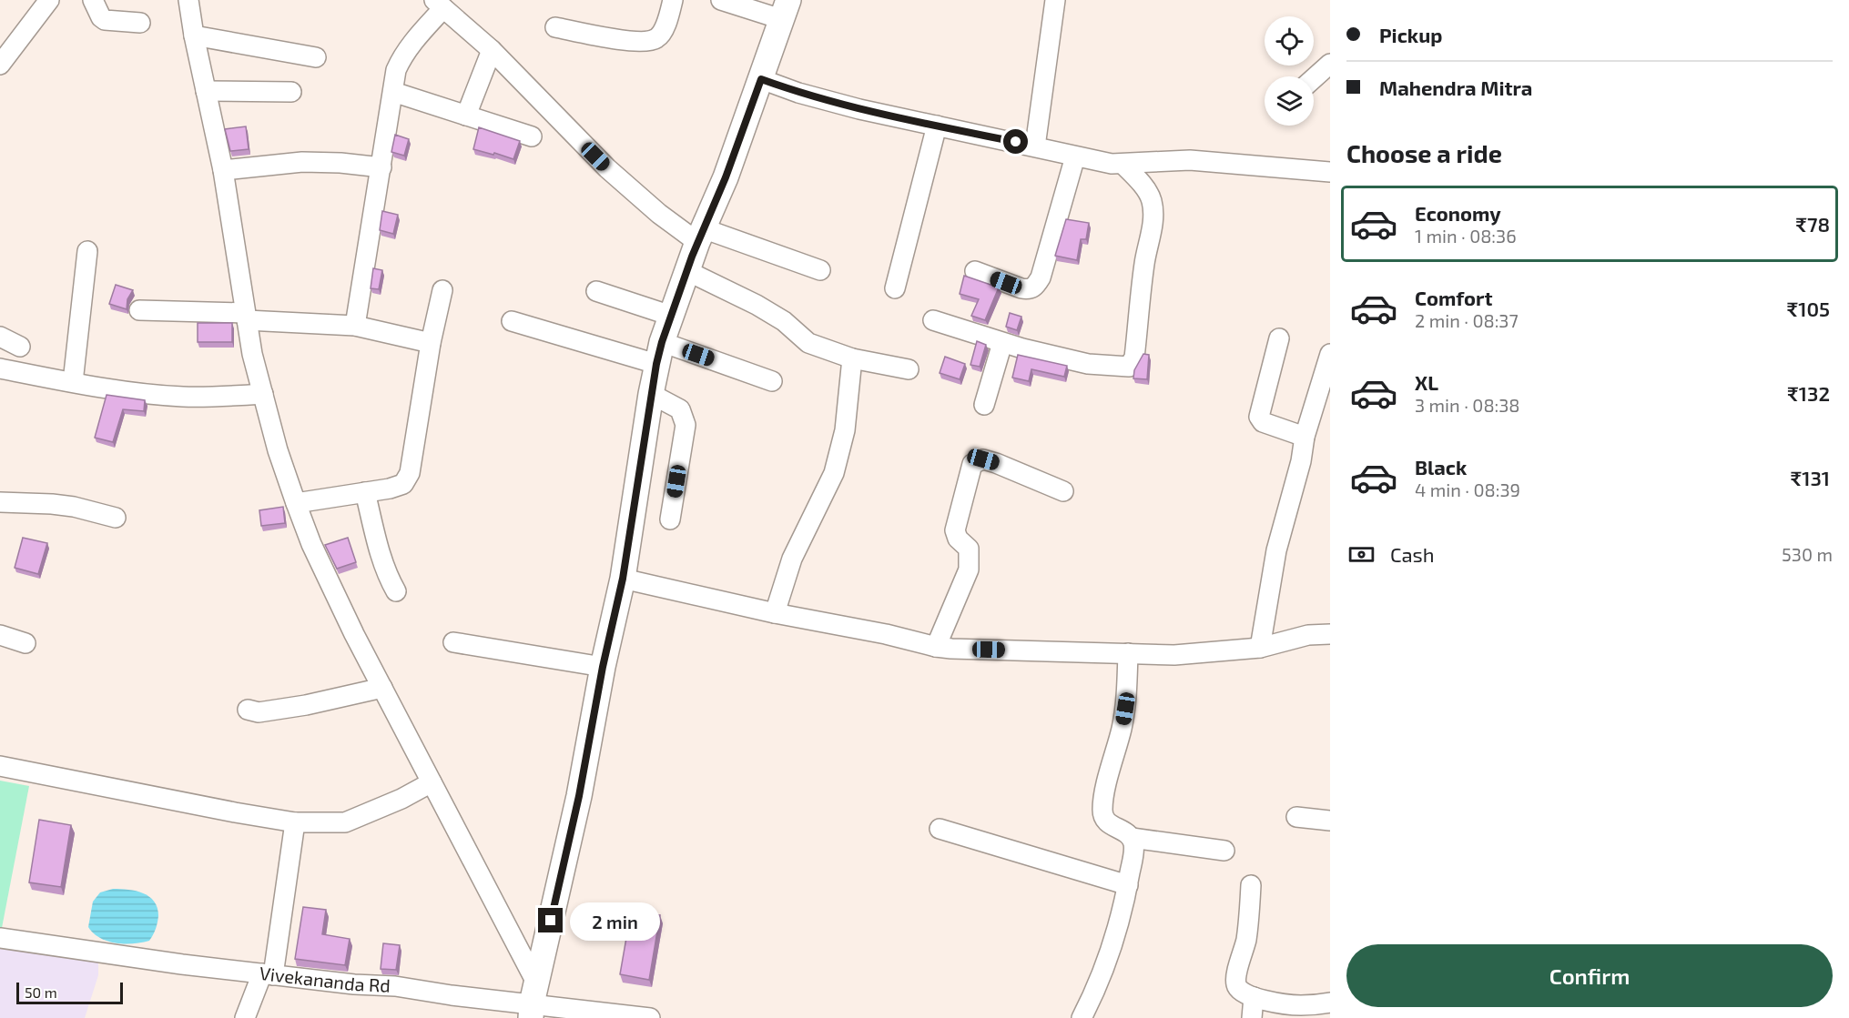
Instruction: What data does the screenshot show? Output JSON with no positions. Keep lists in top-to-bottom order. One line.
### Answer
{"streets":{"street":["Vivekananda Rd"]},"scale_bar":"50 m","page":{"banner":["Pickup","Mahendra Mitra"],"heading":"Choose a ride","list":[{"name":"Economy","note":"1 min · 08:36","value":"₹78"},{"name":"Comfort","note":"2 min · 08:37","value":"₹105"},{"name":"XL","note":"3 min · 08:38","value":"₹132"},{"name":"Black","note":"4 min · 08:39","value":"₹131"}],"pay":["Cash","530 m"],"bubble":"2 min","buttons":"Confirm","scale":"50 m"}}
